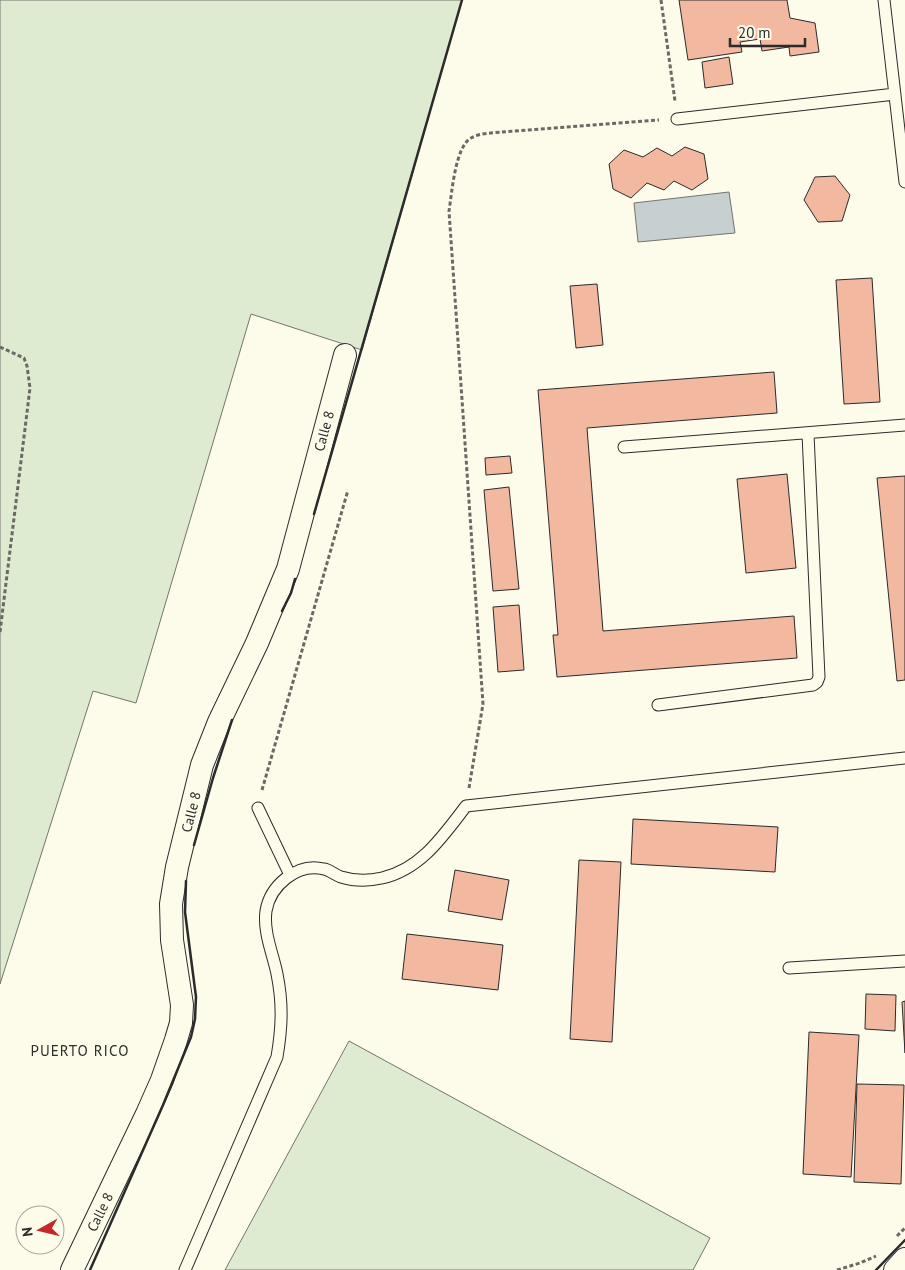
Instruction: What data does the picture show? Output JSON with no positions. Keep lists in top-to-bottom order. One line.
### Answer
{"streets":{"street":["Calle 8"]},"districts":["PUERTO RICO"],"scale_bar":"20 m","north":"left"}
